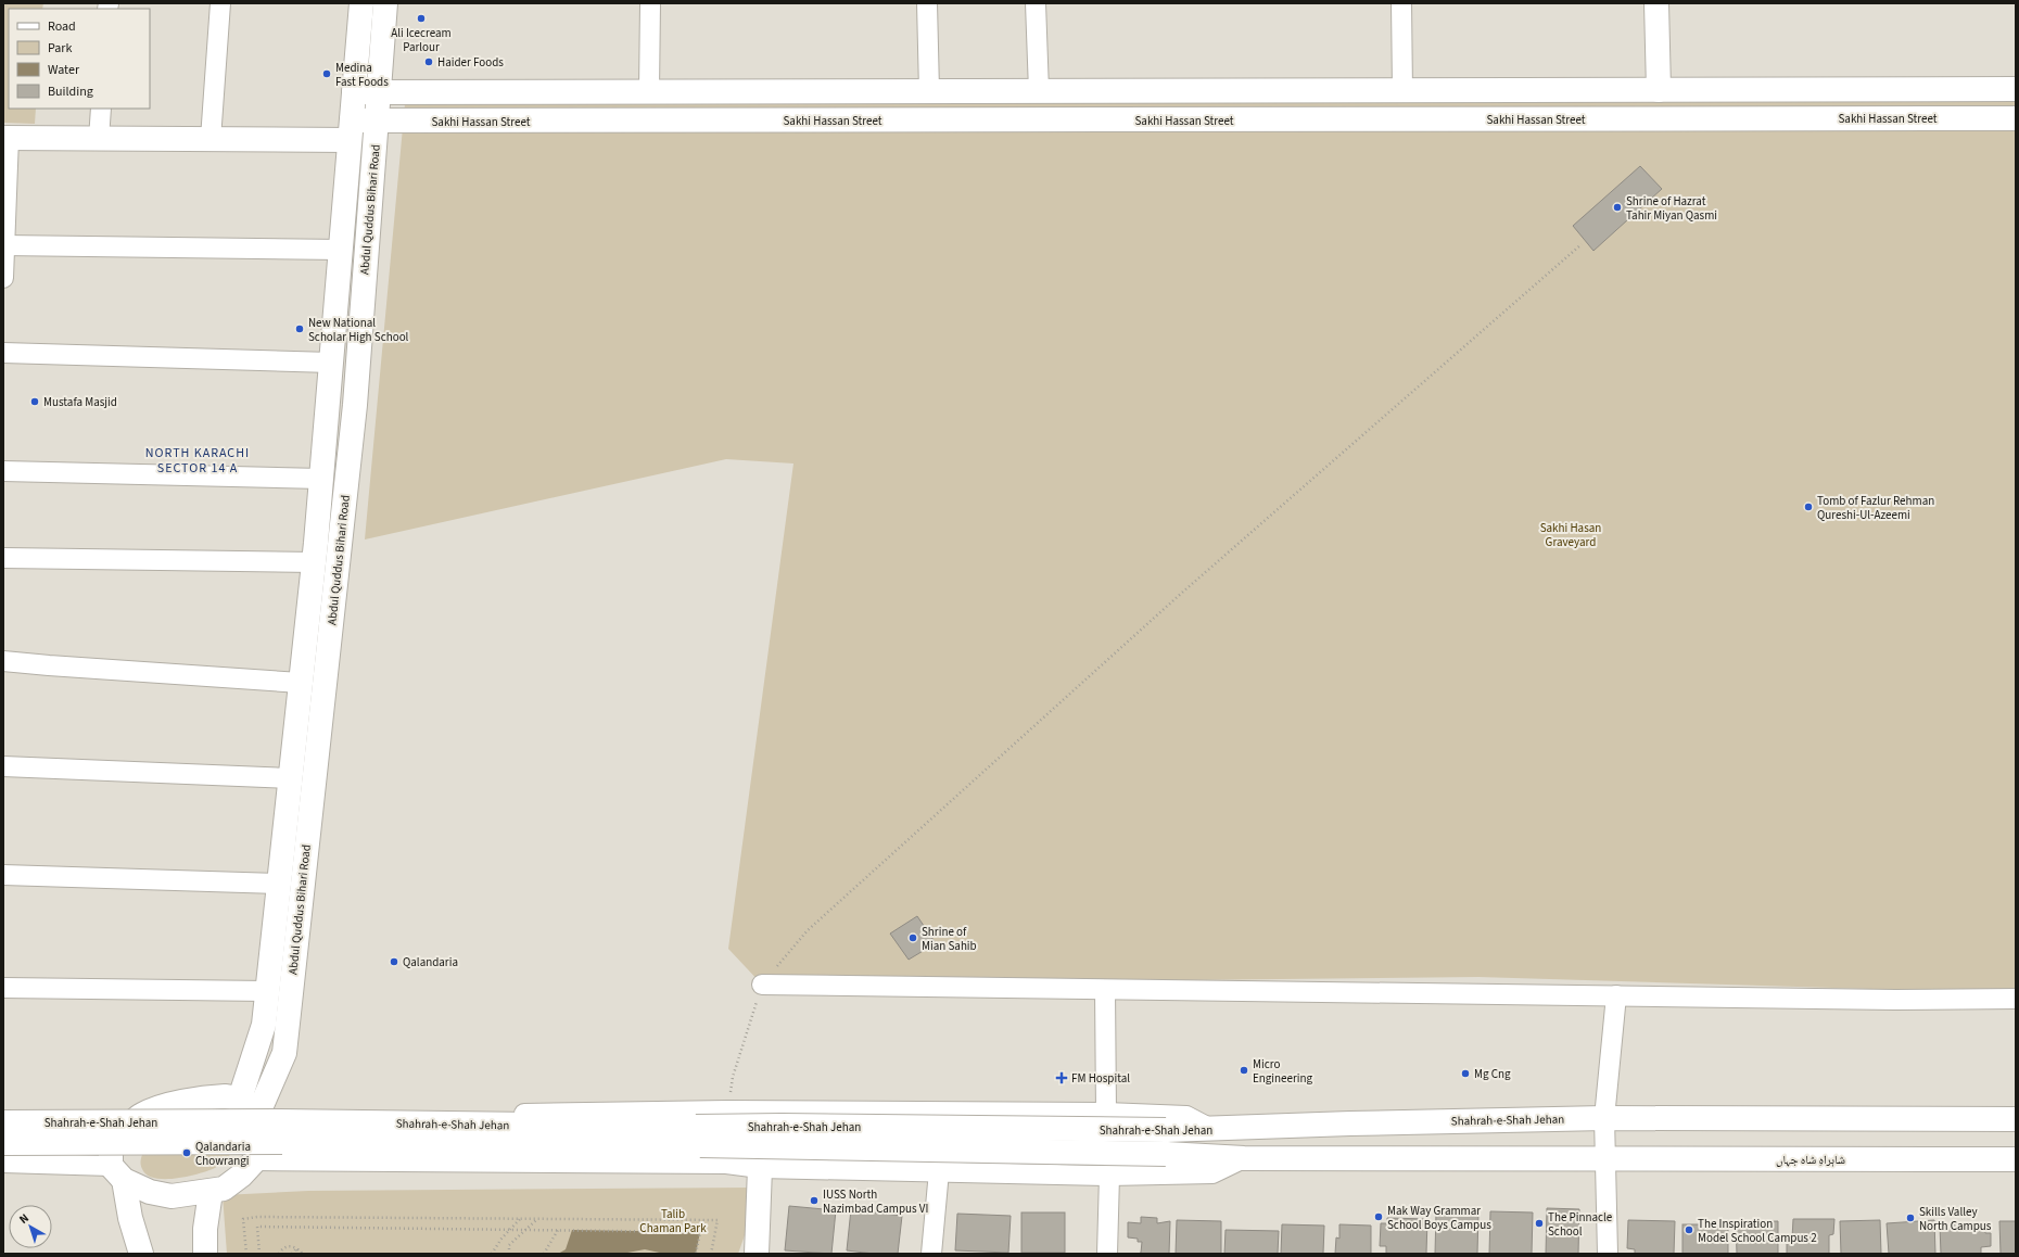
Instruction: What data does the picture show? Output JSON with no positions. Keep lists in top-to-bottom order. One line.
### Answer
{"streets":{"main road":["Sakhi Hassan Street","Abdul Quddus Bihari Road","Shahrah-e-Shah Jehan","شاہراہِ شاہ جہاں"]},"crossings":[["Sakhi Hassan Street","Abdul Quddus Bihari Road"],["Shahrah-e-Shah Jehan","شاہراہِ شاہ جہاں"]],"districts":["NORTH KARACHI SECTOR 14 A"],"parks":["Sakhi Hasan Graveyard","Talib Chaman Park"],"places":{"other":["Ali Icecream Parlour","Haider Foods","Medina Fast Foods","Shrine of Hazrat Tahir Miyan Qasmi","New National Scholar High School","Mustafa Masjid","Tomb of Fazlur Rehman Qureshi-Ul-Azeemi","Shrine of Mian Sahib","Qalandaria","Micro Engineering","Mg Cng","Qalandaria Chowrangi","IUSS North Nazimbad Campus VI","Mak Way Grammar School Boys Campus","Skills Valley North Campus","The Pinnacle School","The Inspiration Model School Campus 2"],"health":["FM Hospital"]},"legend":["Road","Park","Water","Building"],"north":"top left"}
